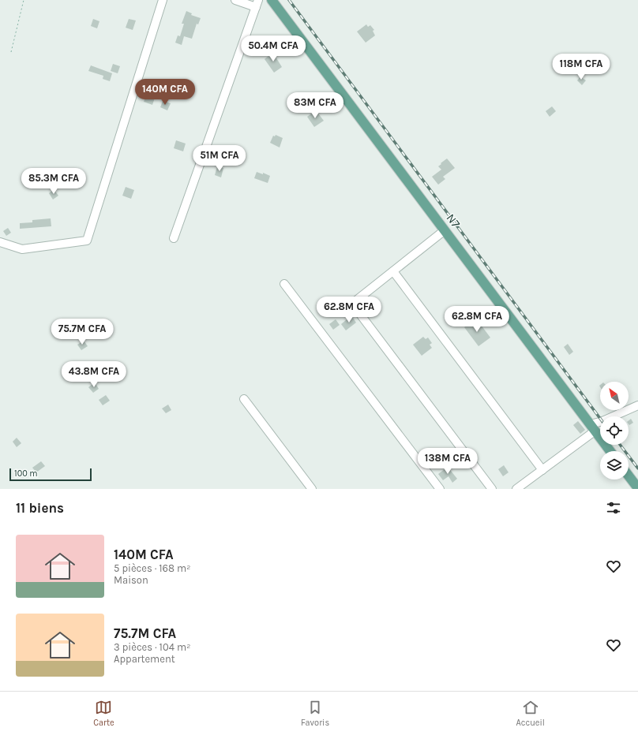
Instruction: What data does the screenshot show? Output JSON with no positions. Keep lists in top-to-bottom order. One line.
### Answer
{"streets":{"main road":["N7"]},"scale_bar":"100 m","north":"top left","page":{"price":["50.4M CFA","118M CFA","140M CFA","83M CFA","51M CFA","85.3M CFA","62.8M CFA","62.8M CFA","75.7M CFA","43.8M CFA","138M CFA"],"scale":"100 m","heading":"11 biens","list":[{"name":"140M CFA","note":"5 pièces · 168 m² · Maison"},{"name":"75.7M CFA","note":"3 pièces · 104 m² · Appartement"}],"tabs":["Carte","Favoris","Accueil"]}}
